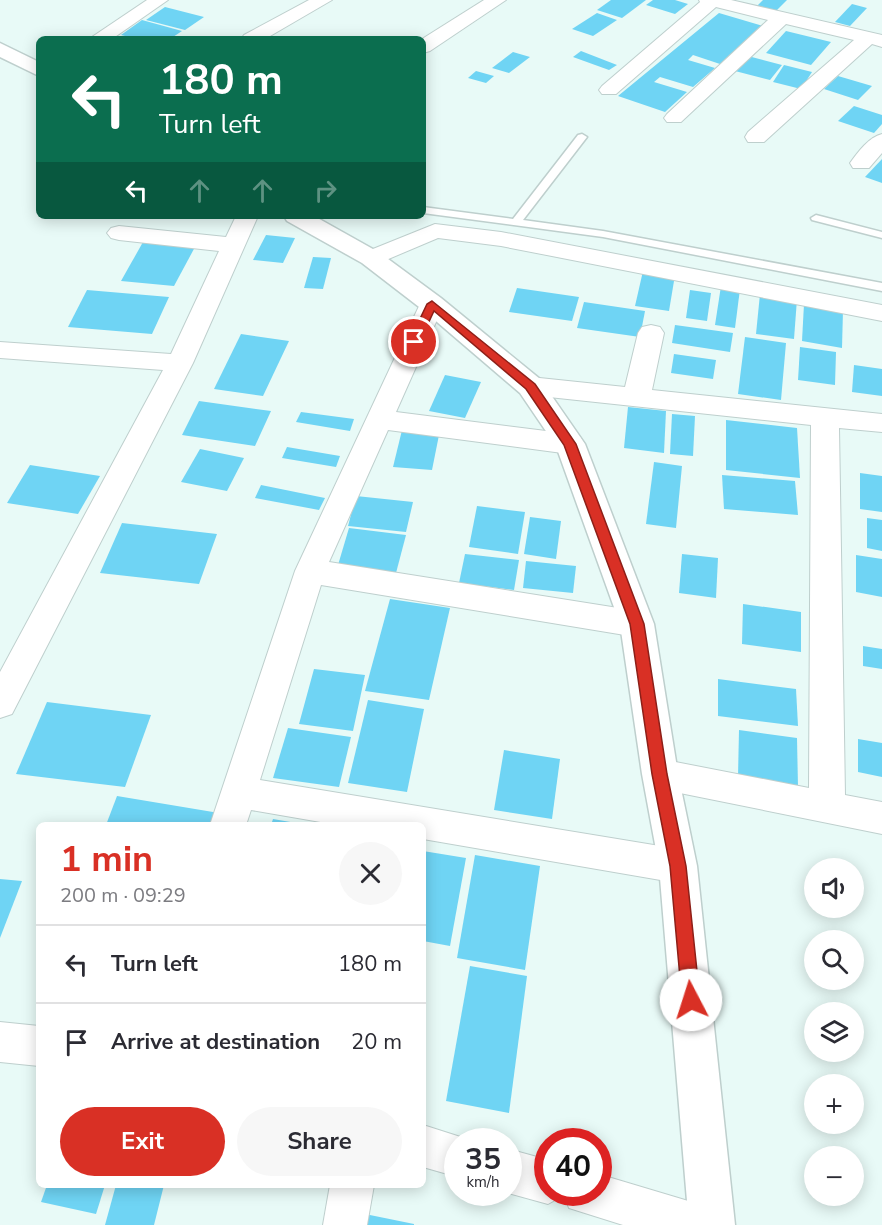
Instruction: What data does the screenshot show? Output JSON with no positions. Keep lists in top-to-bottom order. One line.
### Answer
{"page":{"turn":["180 m","Turn left"],"heading":["1 min","200 m · 09:29"],"map_buttons":["+","−"],"list":[{"name":"Turn left","value":"180 m"},{"name":"Arrive at destination","value":"20 m"}],"buttons":["Exit","Share"],"speed":"35 km/h","limit":"40"}}
